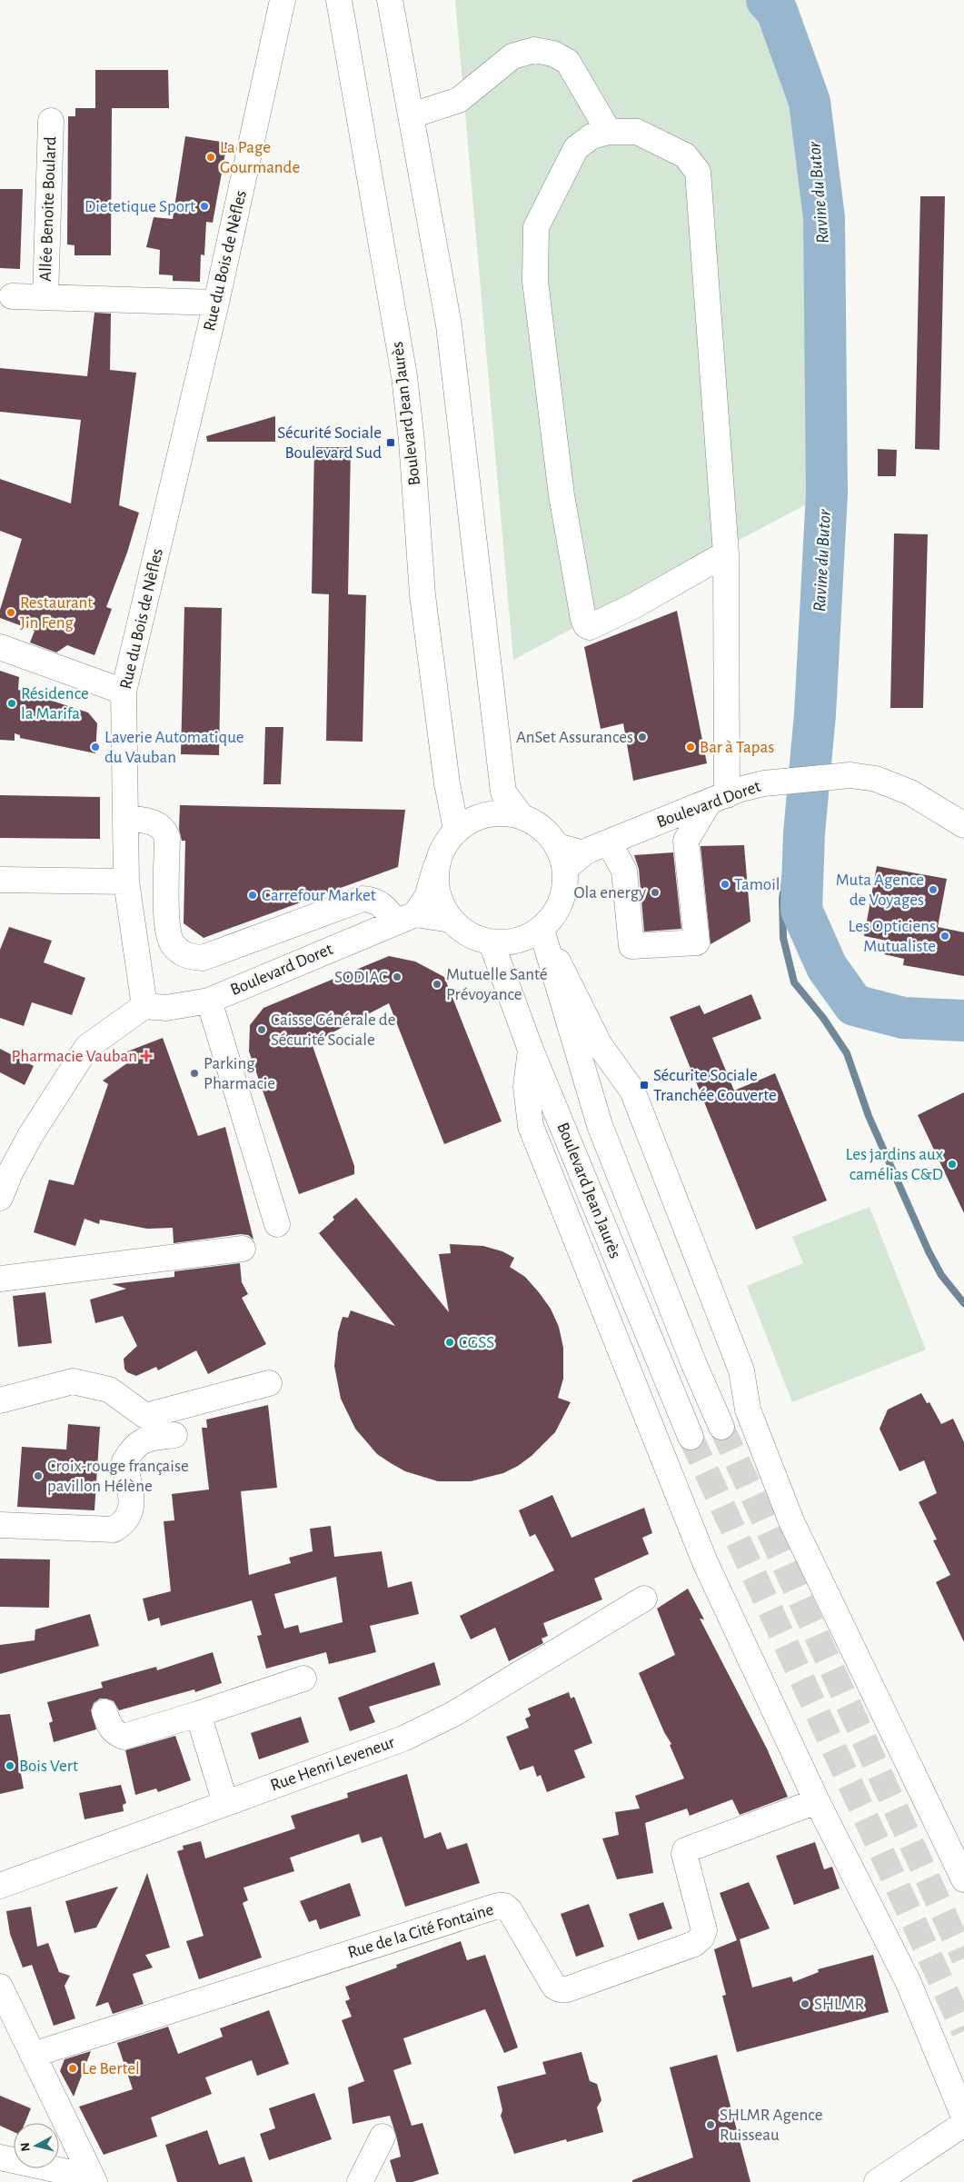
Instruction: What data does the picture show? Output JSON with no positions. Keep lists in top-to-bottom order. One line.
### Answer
{"streets":{"street":["Allée Benoite Boulard","Rue du Bois de Nèfles","Boulevard Jean Jaurès","Boulevard Doret","Rue Henri Leveneur","Rue de la Cité Fontaine"]},"crossings":[["Allée Benoite Boulard","Rue du Bois de Nèfles"],["Rue du Bois de Nèfles","Boulevard Doret"],["Boulevard Jean Jaurès","Boulevard Doret"]],"water":["Ravine du Butor"],"places":{"other":["La Page Gourmande","Dietetique Sport","Restaurant Jin Feng","Résidence la Marifa","AnSet Assurances","Laverie Automatique du Vauban","Bar à Tapas","Tamoil","Muta Agence de Voyages","Ola energy","Carrefour Market","Les Opticiens Mutualiste","SODIAC","Mutuelle Santé Prévoyance","Caisse Générale de Sécurité Sociale","Parking Pharmacie","Les jardins aux camélias C&D","CGSS","Croix-rouge française pavillon Hélène","Bois Vert","SHLMR","Le Bertel","SHLMR Agence Ruisseau"],"transit":["Sécurité Sociale Boulevard Sud","Sécurite Sociale Tranchée Couverte"],"health":["Pharmacie Vauban"]},"north":"left"}
